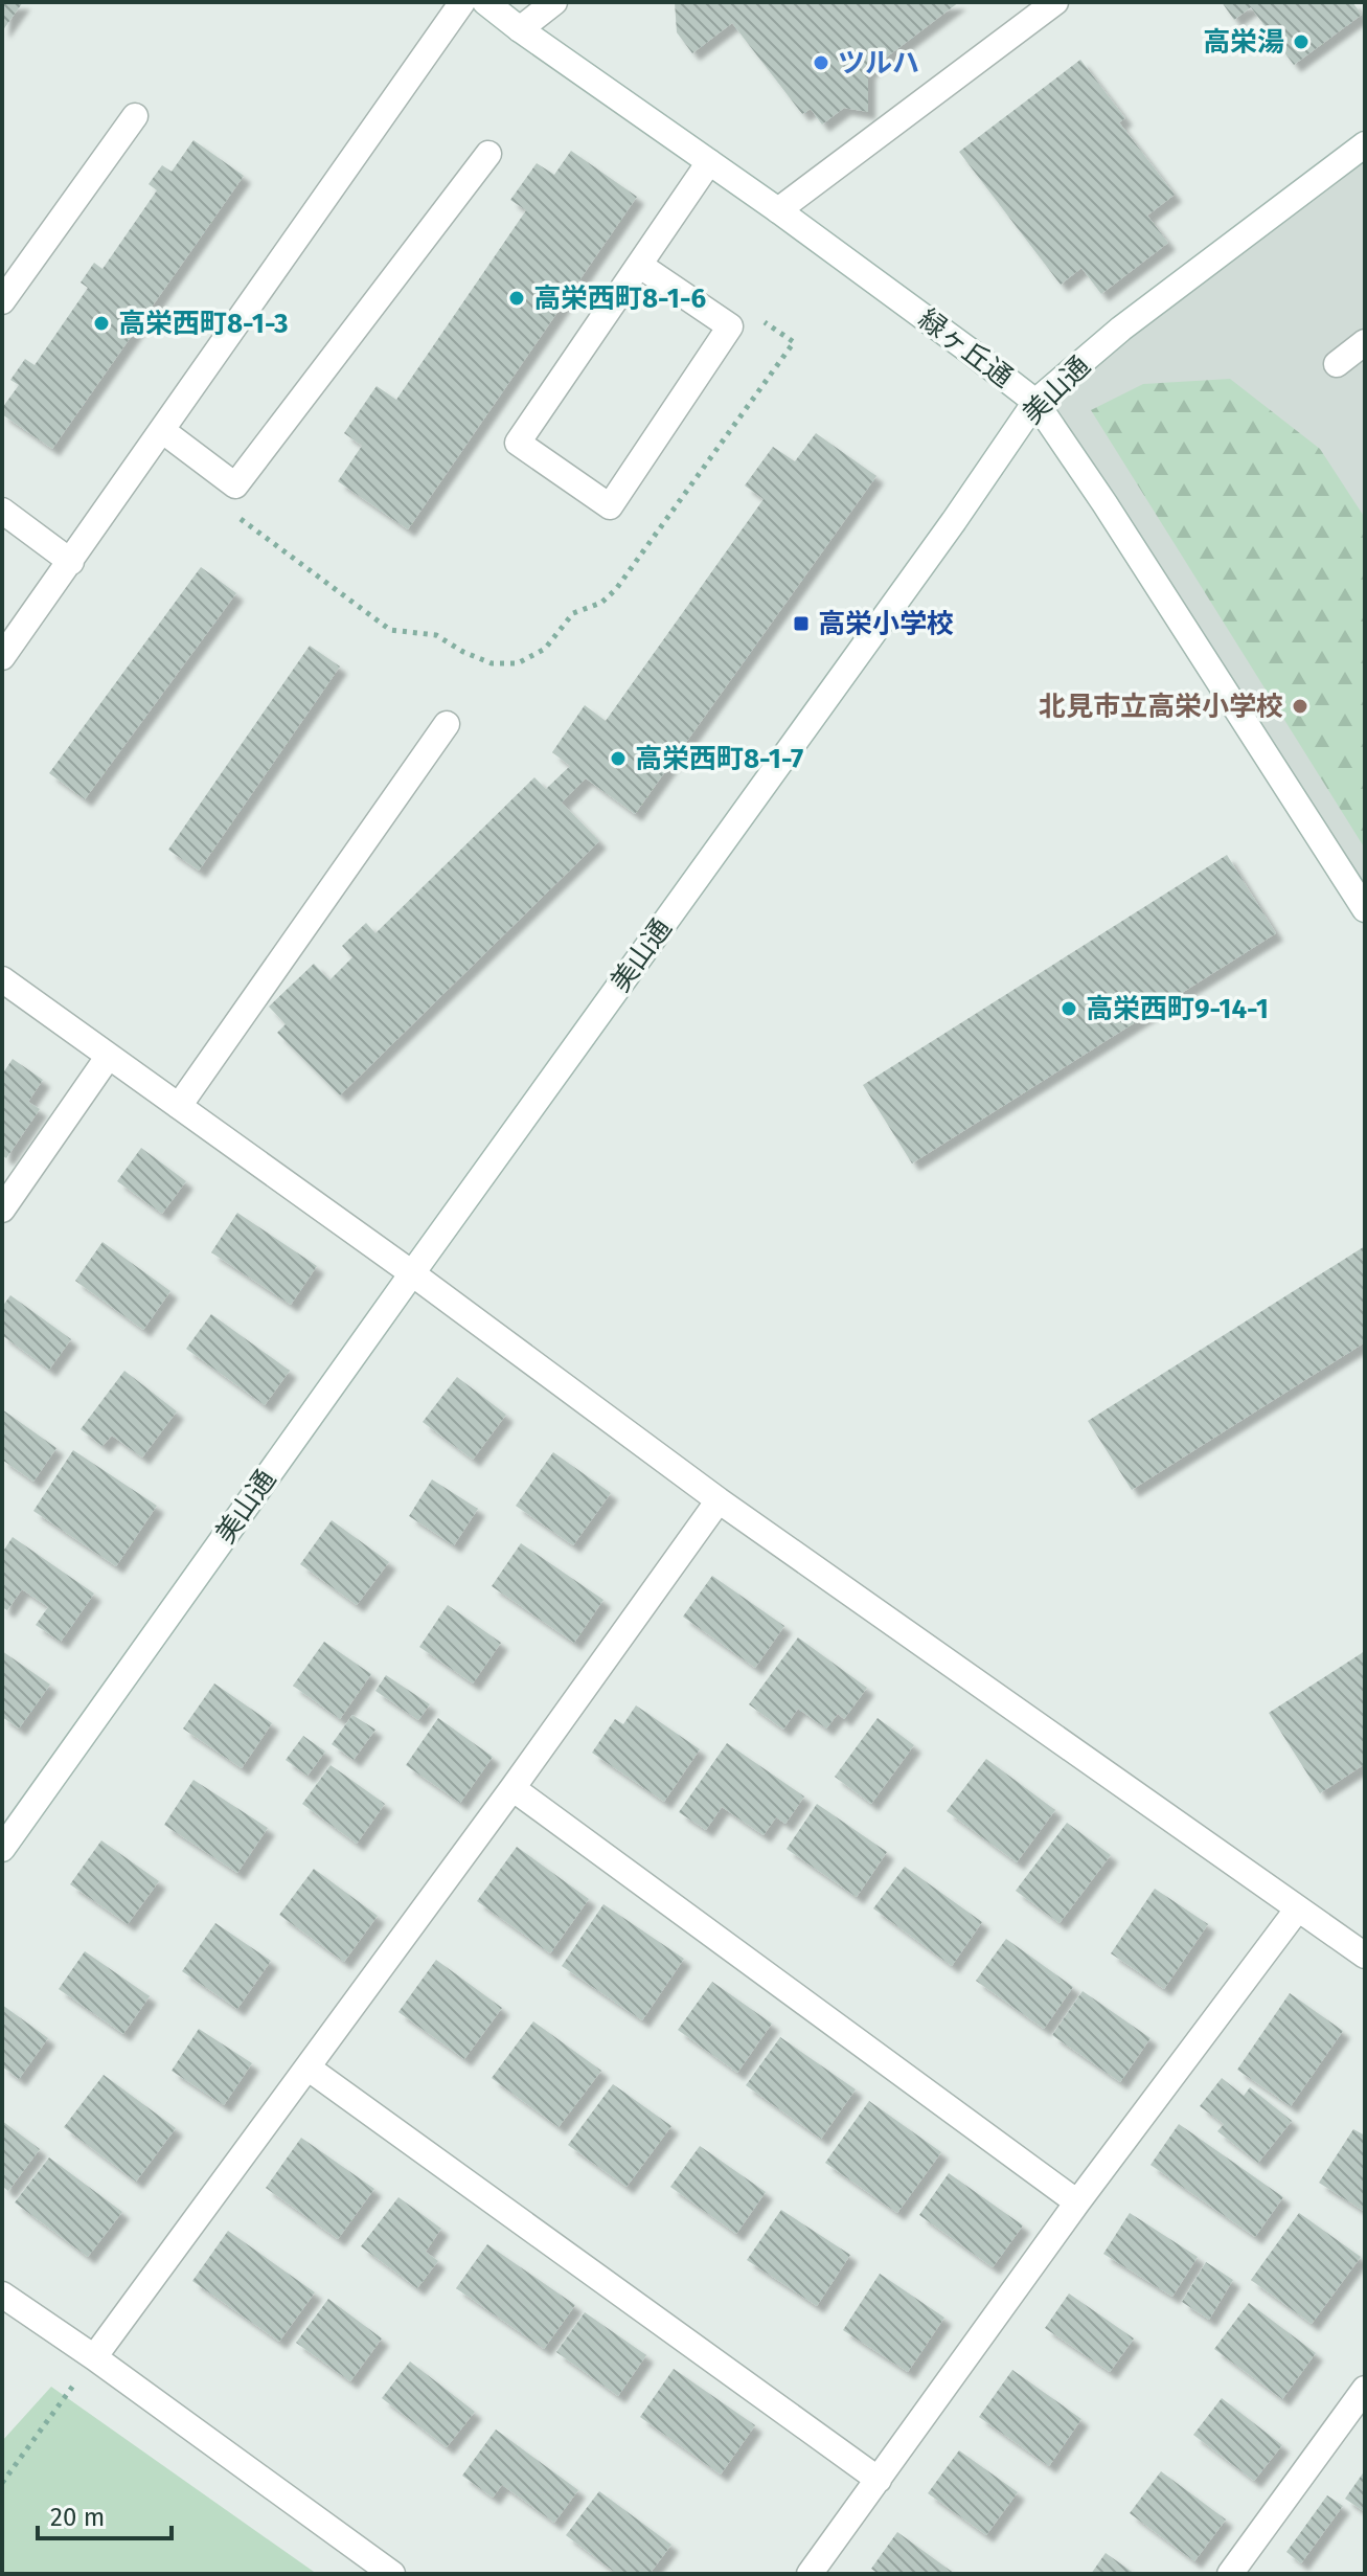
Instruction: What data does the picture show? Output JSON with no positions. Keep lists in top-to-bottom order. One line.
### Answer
{"streets":{"street":["緑ヶ丘通","美山通"]},"crossings":[["緑ヶ丘通","美山通"]],"places":{"other":["高栄湯","ツルハ","高栄西町8-1-6","高栄西町8-1-3","北見市立高栄小学校","高栄西町8-1-7","高栄西町9-14-1"],"transit":["高栄小学校"]},"scale_bar":"20 m"}
